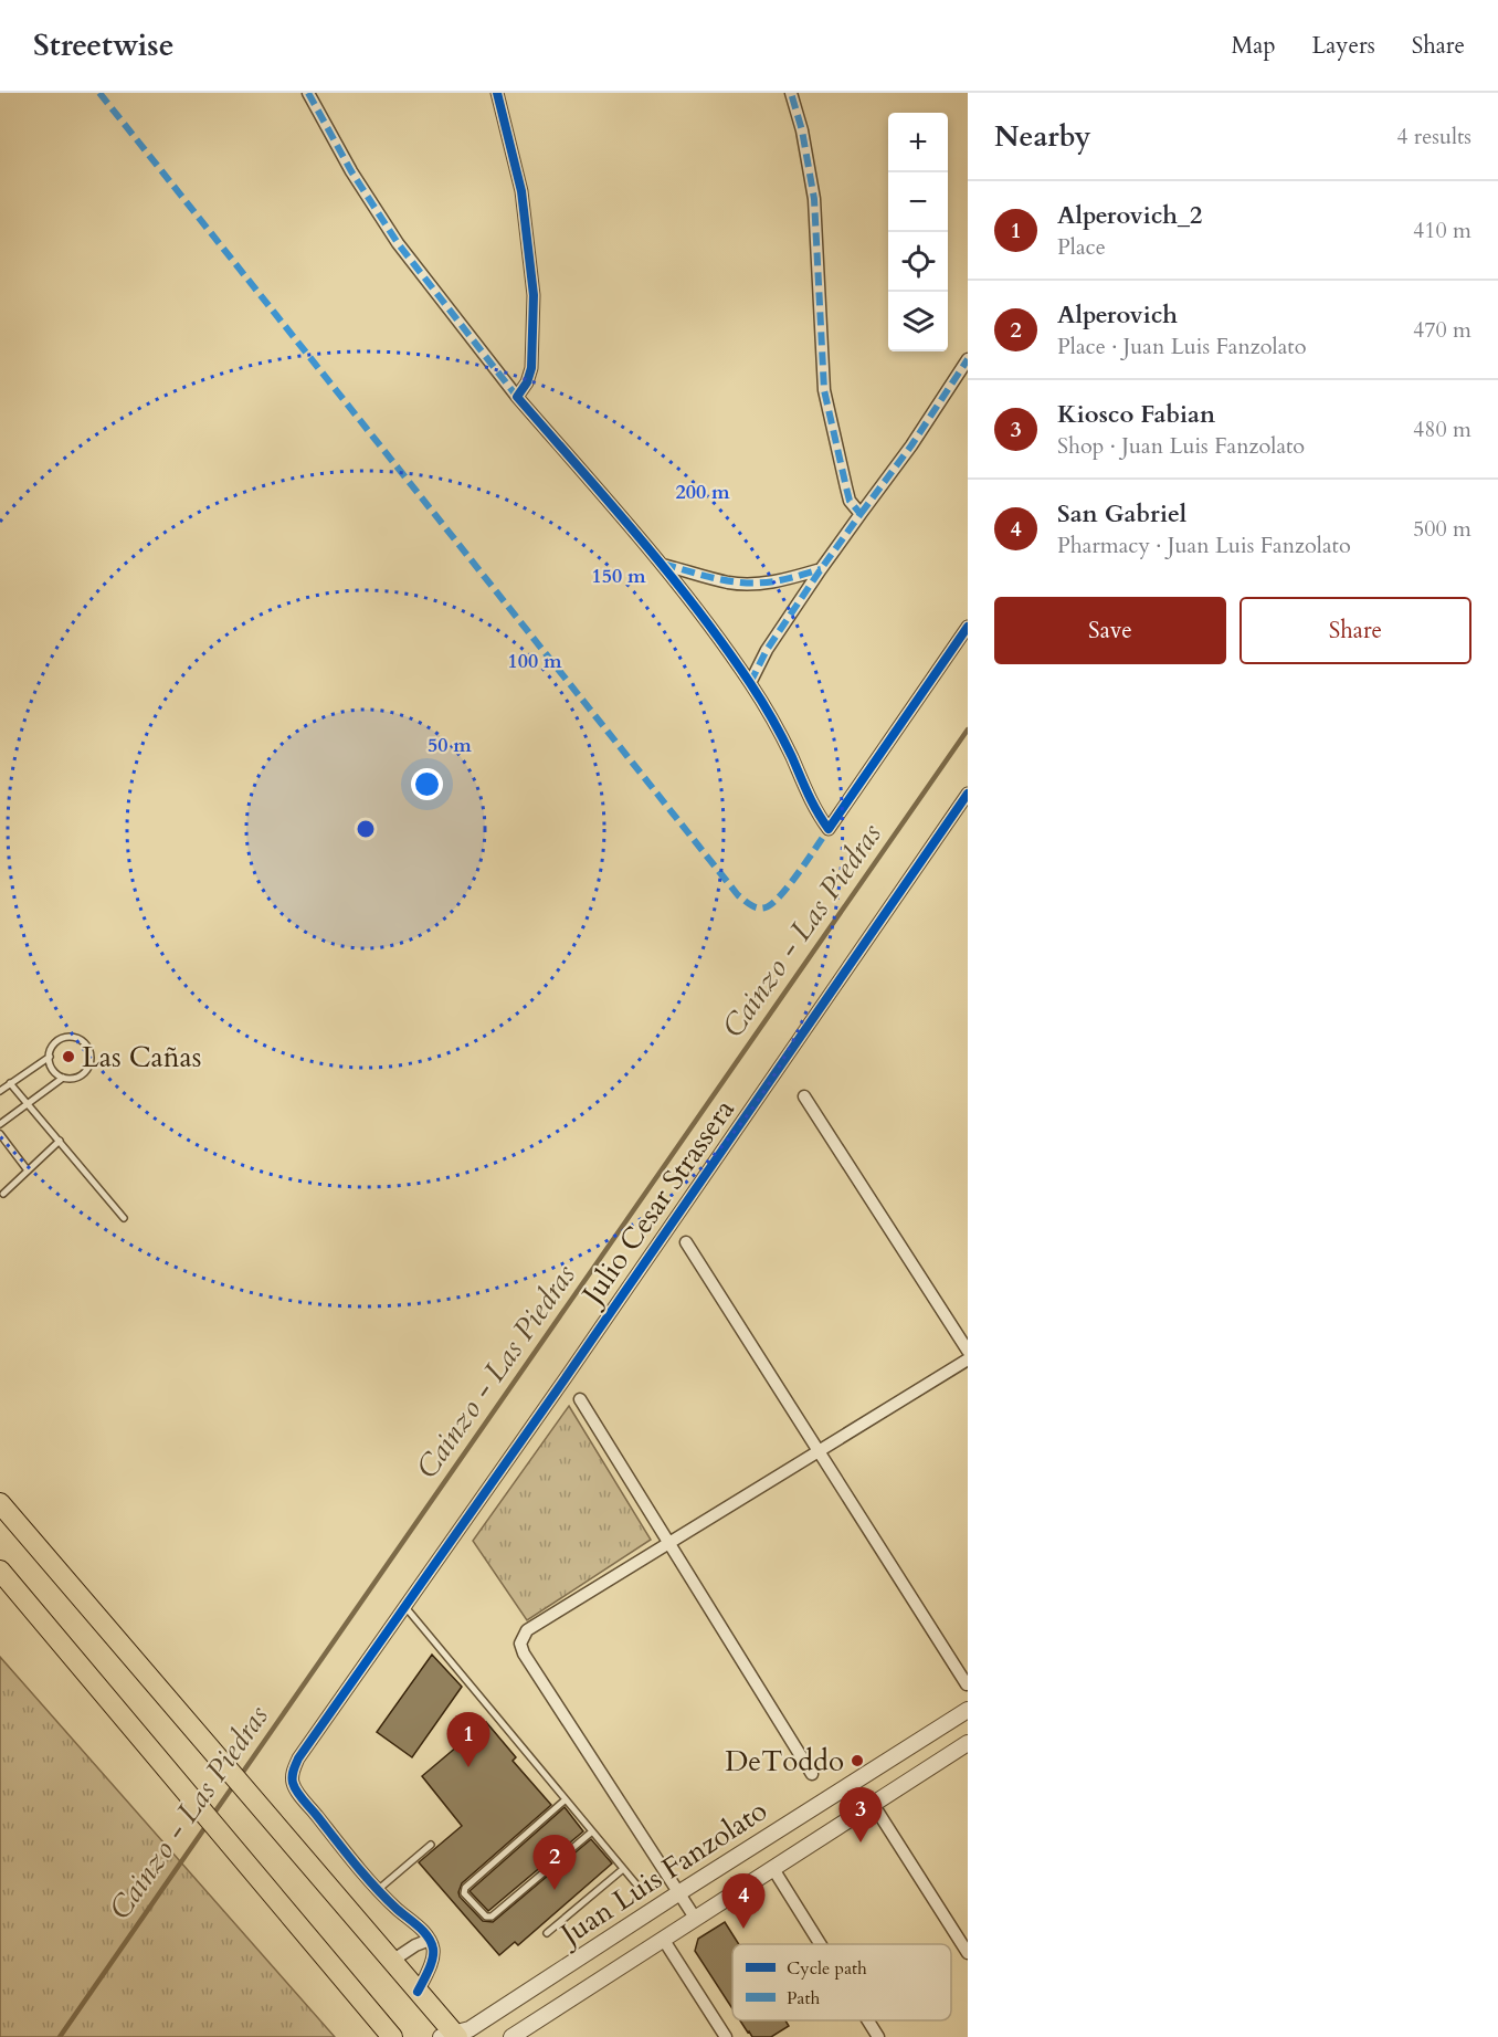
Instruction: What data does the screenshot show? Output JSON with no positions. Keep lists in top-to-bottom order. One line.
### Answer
{"streets":{"street":["Julio Cesar Strassera","Juan Luis Fanzolato"]},"water":["Cainzo - Las Piedras"],"places":["Las Cañas","DeToddo"],"legend":["Cycle path","Path"],"page":{"header":"Streetwise","nav":["Map","Layers","Share"],"heading":["Nearby","4 results"],"map_buttons":["+","−"],"list":[{"mark":"1","name":"Alperovich_2","note":"Place","value":"410 m"},{"mark":"2","name":"Alperovich","note":"Place · Juan Luis Fanzolato","value":"470 m"},{"mark":"3","name":"Kiosco Fabian","note":"Shop · Juan Luis Fanzolato","value":"480 m"},{"mark":"4","name":"San Gabriel","note":"Pharmacy · Juan Luis Fanzolato","value":"500 m"}],"buttons":["Save","Share"],"pins":["1","3","2","4"]},"rings":["200 m","150 m","100 m","50 m"]}
